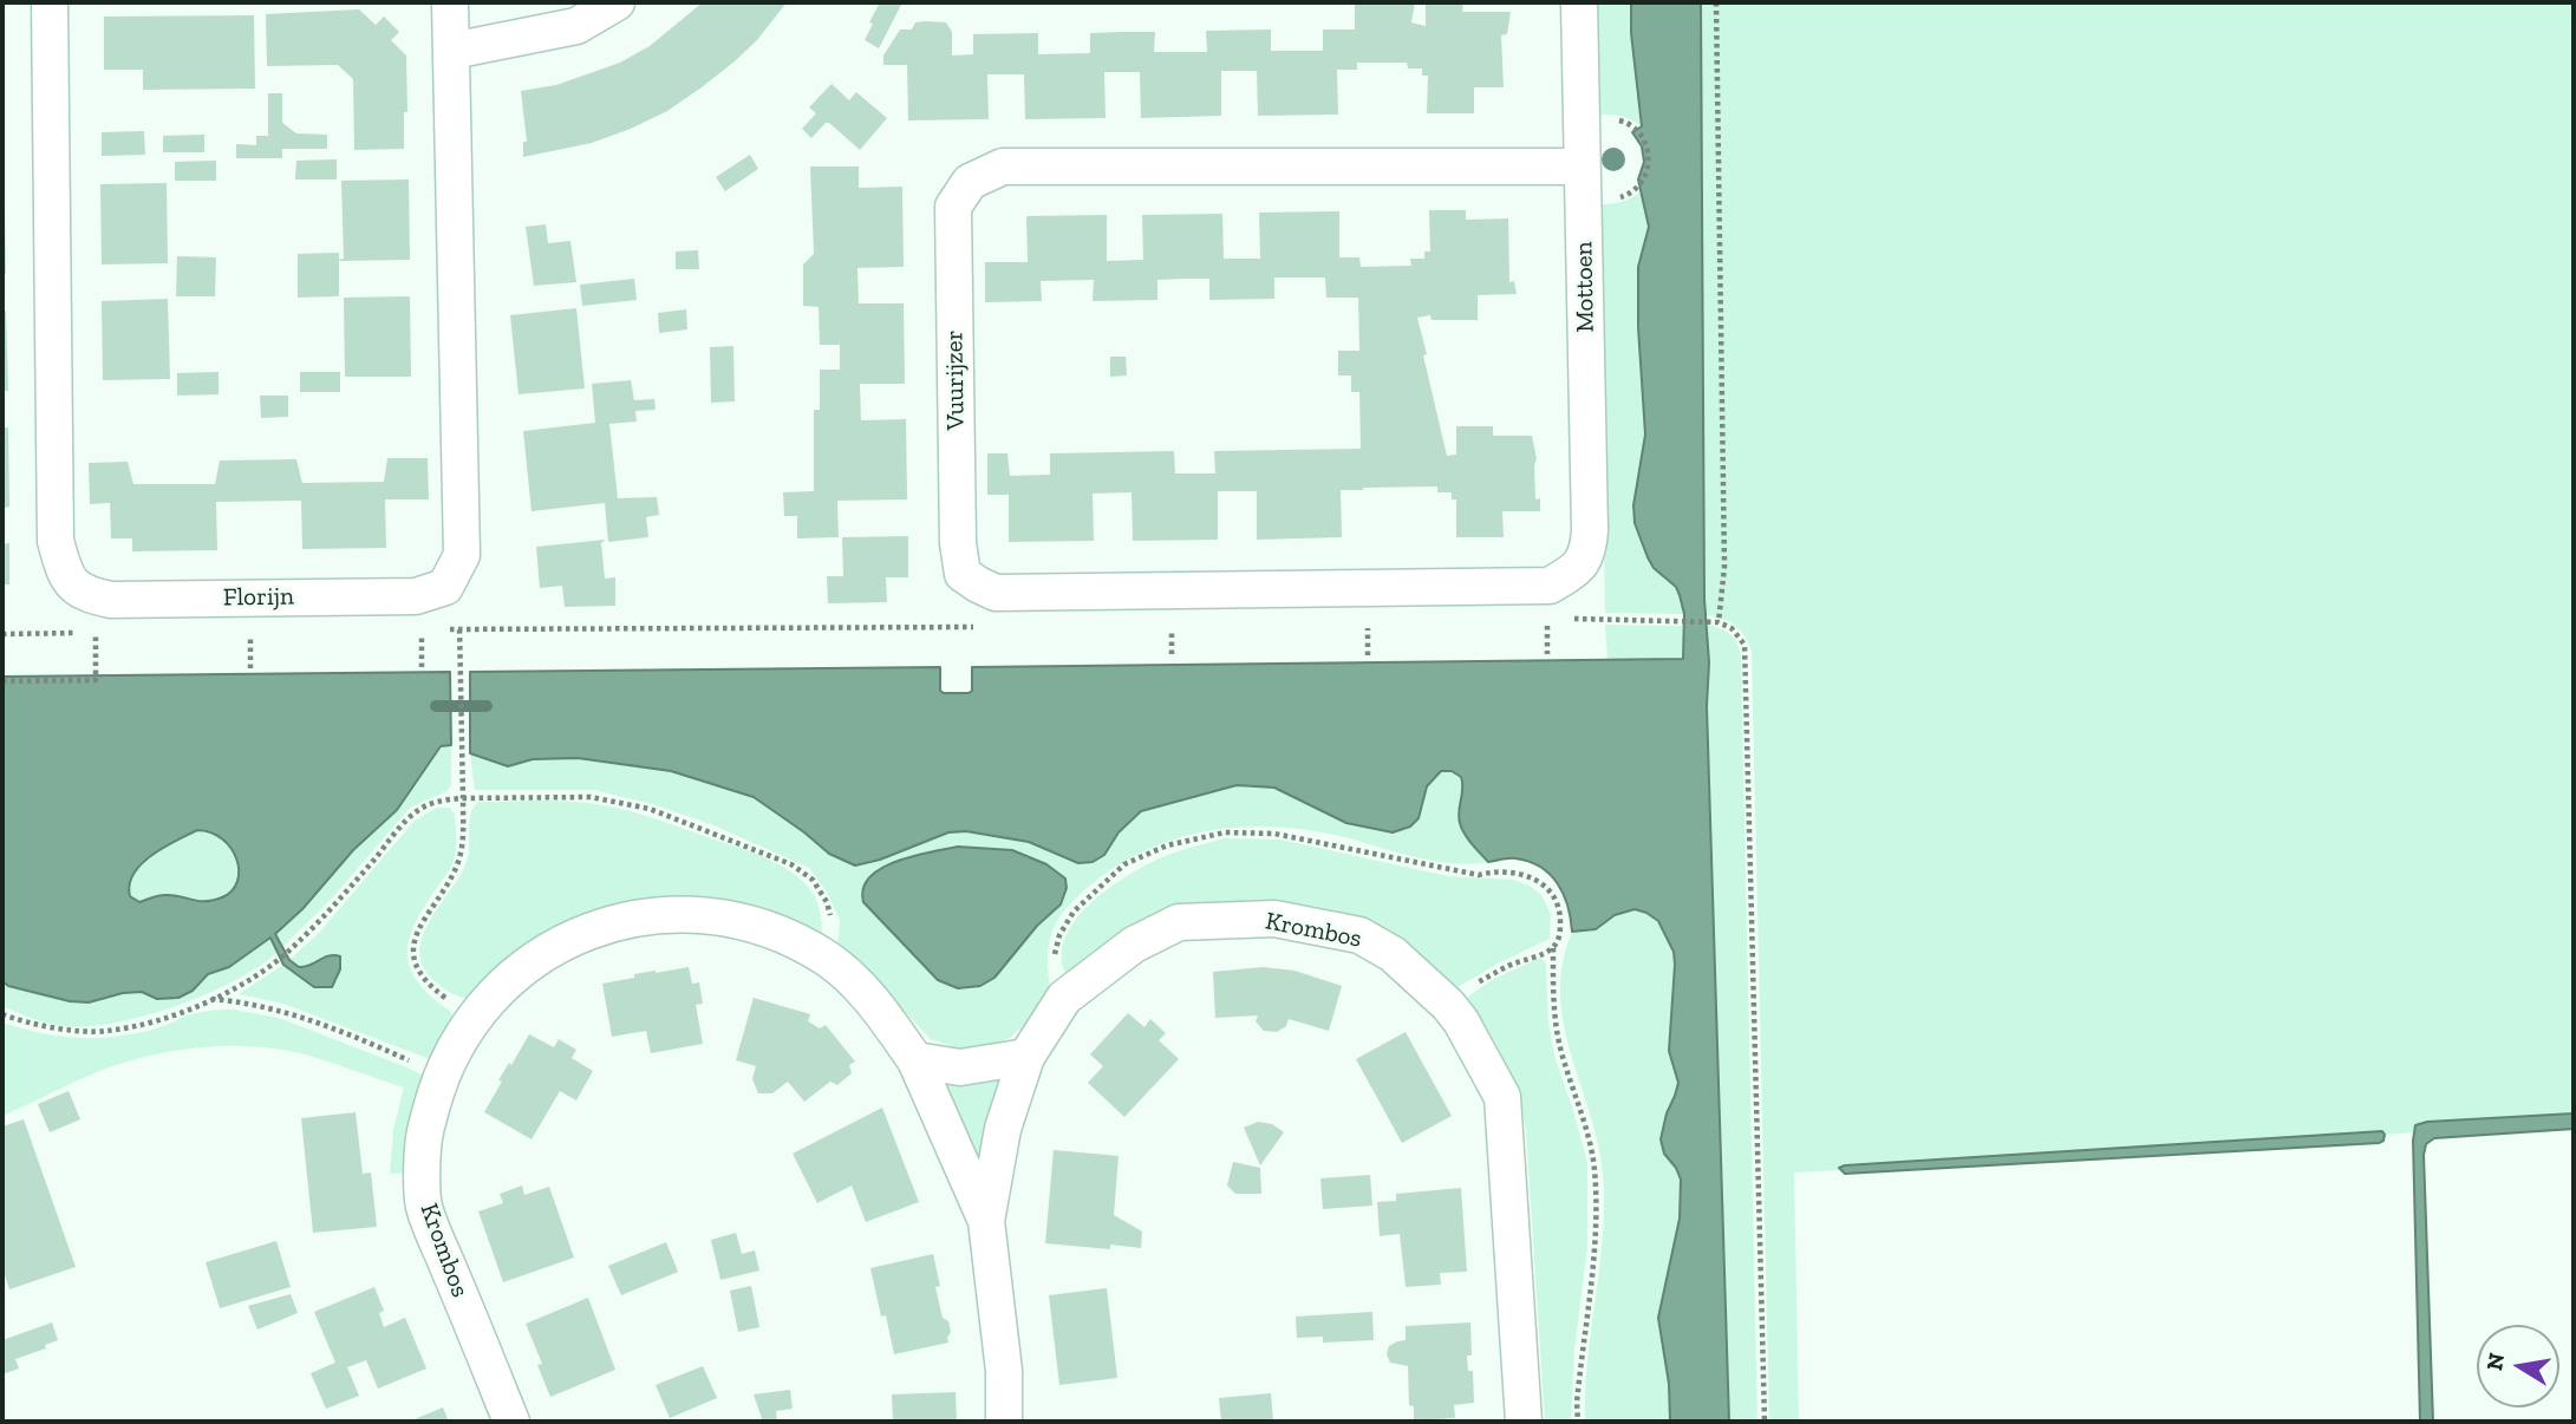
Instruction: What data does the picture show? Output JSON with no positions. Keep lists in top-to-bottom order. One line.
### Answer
{"streets":{"street":["Mottoen","Vuurijzer","Florijn","Krombos"]},"crossings":[["Mottoen","Vuurijzer"]],"north":"left"}
